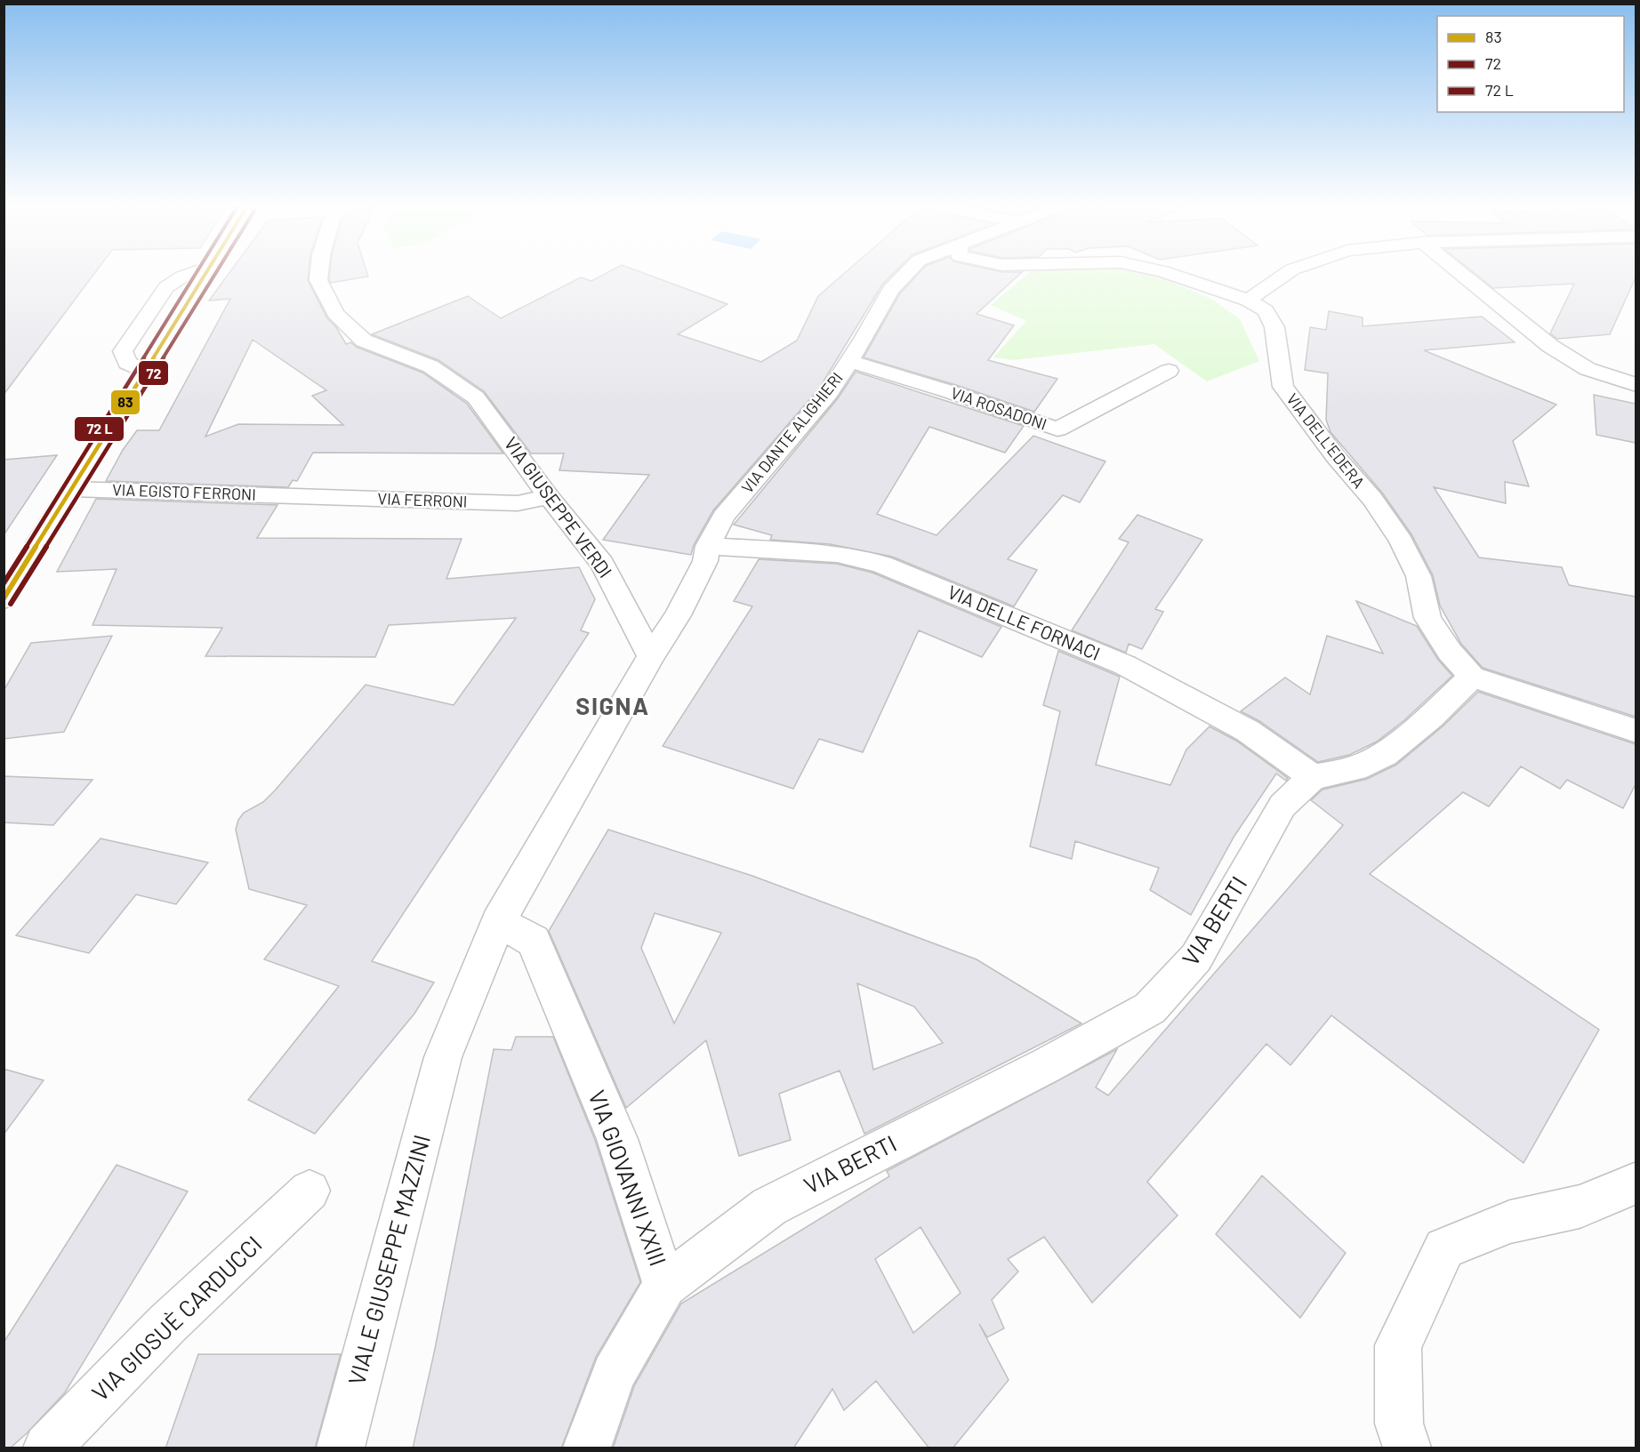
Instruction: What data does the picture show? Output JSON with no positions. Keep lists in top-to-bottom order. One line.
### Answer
{"streets":{"street":["VIA ROSADONI","VIA DANTE ALIGHIERI","VIA DELL'EDERA","VIA EGISTO FERRONI","VIA FERRONI","VIA GIUSEPPE VERDI","VIA DELLE FORNACI","VIA BERTI","VIA GIOVANNI XXIII","VIALE GIUSEPPE MAZZINI","VIA GIOSUÈ CARDUCCI"]},"crossings":[["VIA ROSADONI","VIA DANTE ALIGHIERI"],["VIA DANTE ALIGHIERI","VIA GIUSEPPE VERDI"],["VIA DANTE ALIGHIERI","VIA DELLE FORNACI"],["VIA EGISTO FERRONI","VIA FERRONI"],["VIA FERRONI","VIA GIUSEPPE VERDI"],["VIA DELLE FORNACI","VIA BERTI"],["VIA BERTI","VIA GIOVANNI XXIII"],["VIA GIOVANNI XXIII","VIALE GIUSEPPE MAZZINI"]],"districts":["SIGNA"],"lines":["transit line 83","transit line 72"],"legend":["83","72","72 L"]}
